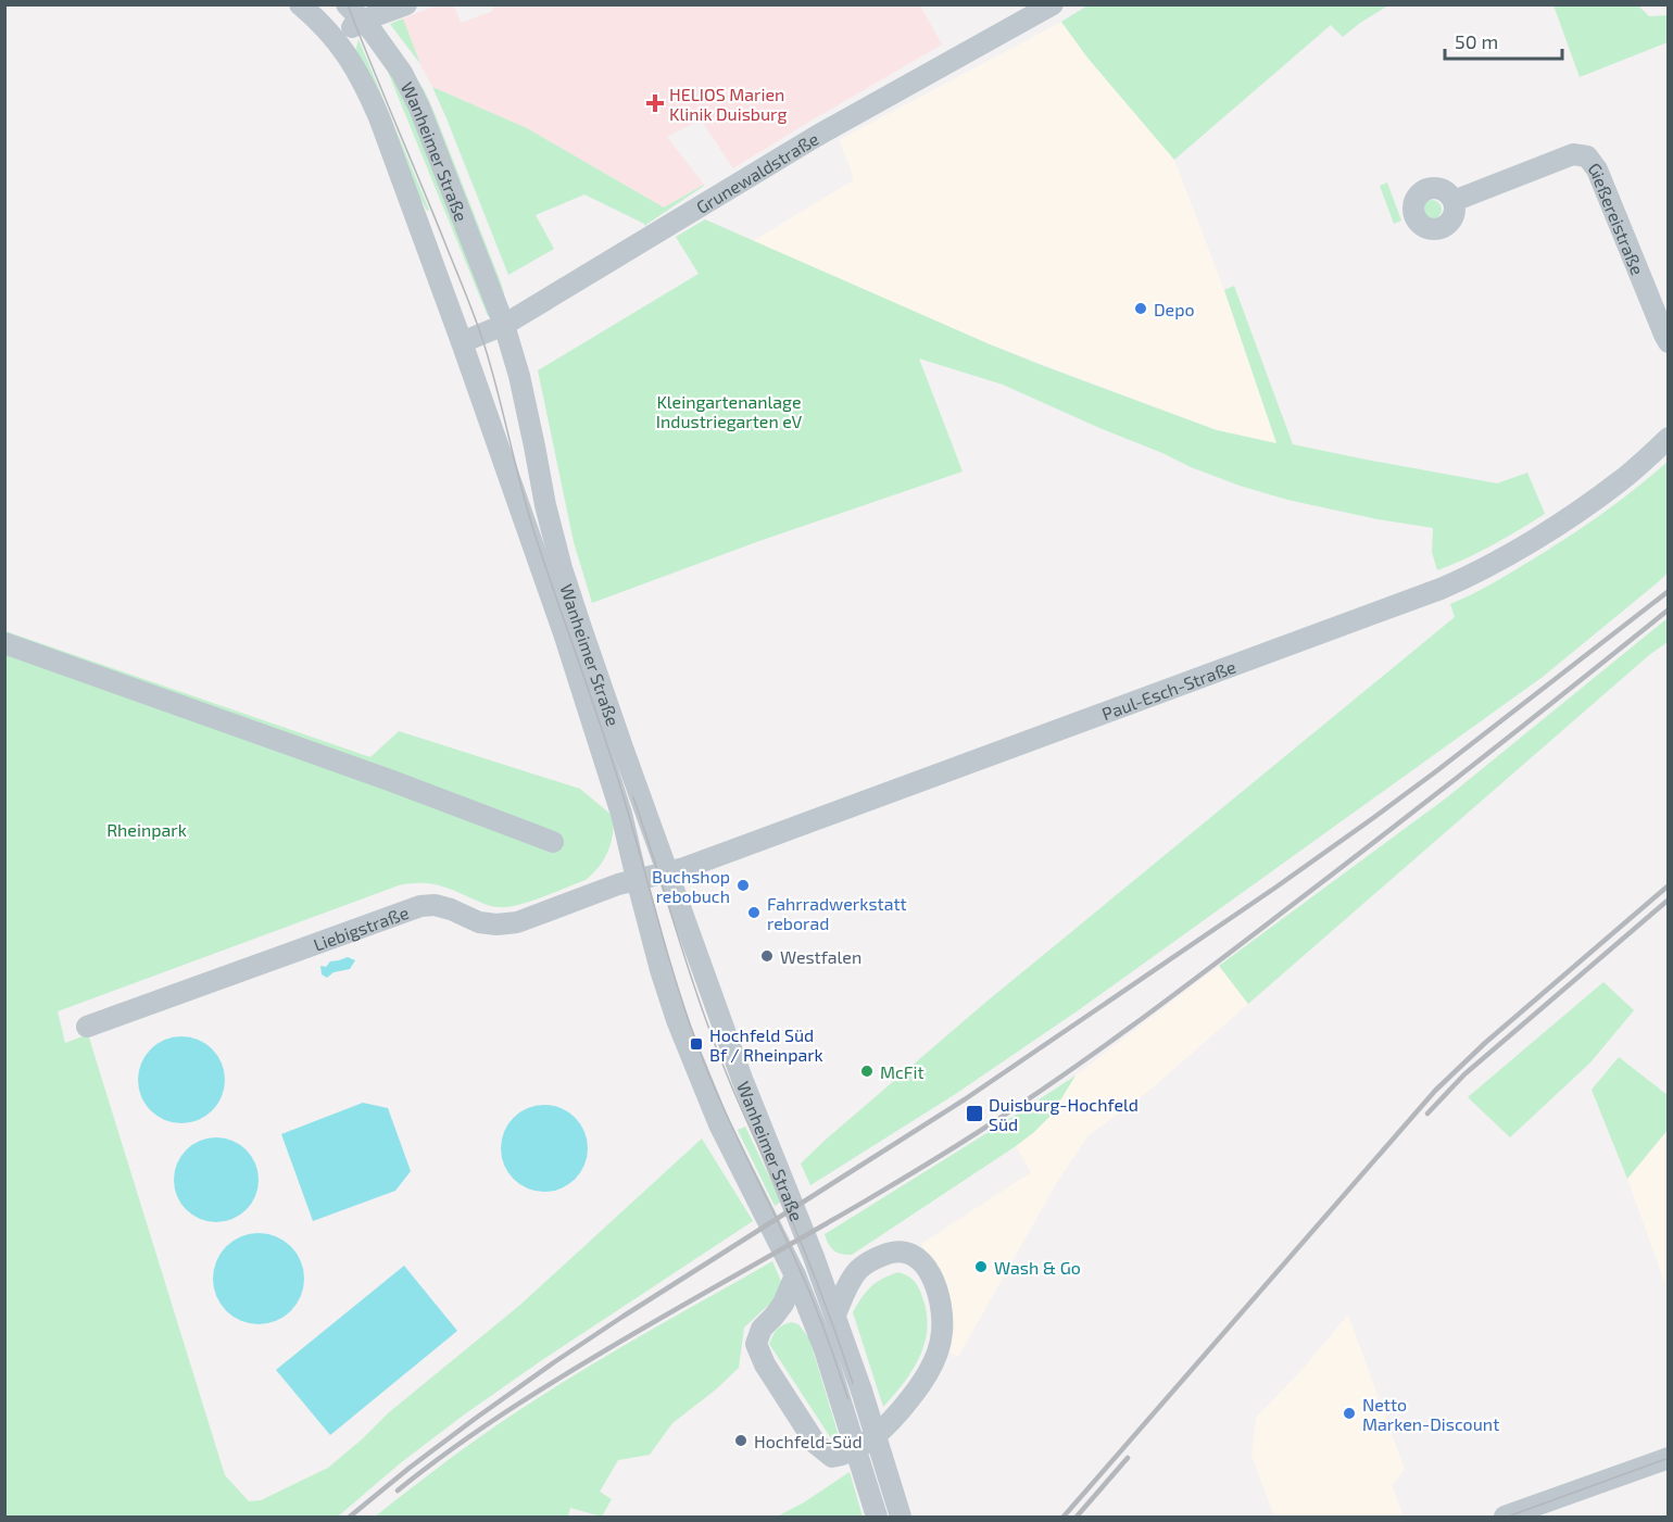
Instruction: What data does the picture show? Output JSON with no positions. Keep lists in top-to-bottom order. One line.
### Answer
{"streets":{"street":["Wanheimer Straße","Grunewaldstraße","Gießereistraße","Paul-Esch-Straße","Liebigstraße"]},"crossings":[["Wanheimer Straße","Grunewaldstraße"],["Wanheimer Straße","Paul-Esch-Straße"],["Wanheimer Straße","Liebigstraße"],["Paul-Esch-Straße","Liebigstraße"]],"parks":["Kleingartenanlage Industriegarten eV","Rheinpark"],"places":{"health":["HELIOS Marien Klinik Duisburg"],"other":["Depo","Buchshop rebobuch","Fahrradwerkstatt reborad","Westfalen","McFit","Wash & Go","Netto Marken-Discount","Hochfeld-Süd"],"transit":["Hochfeld Süd Bf / Rheinpark","Duisburg-Hochfeld Süd"]},"scale_bar":"50 m"}
